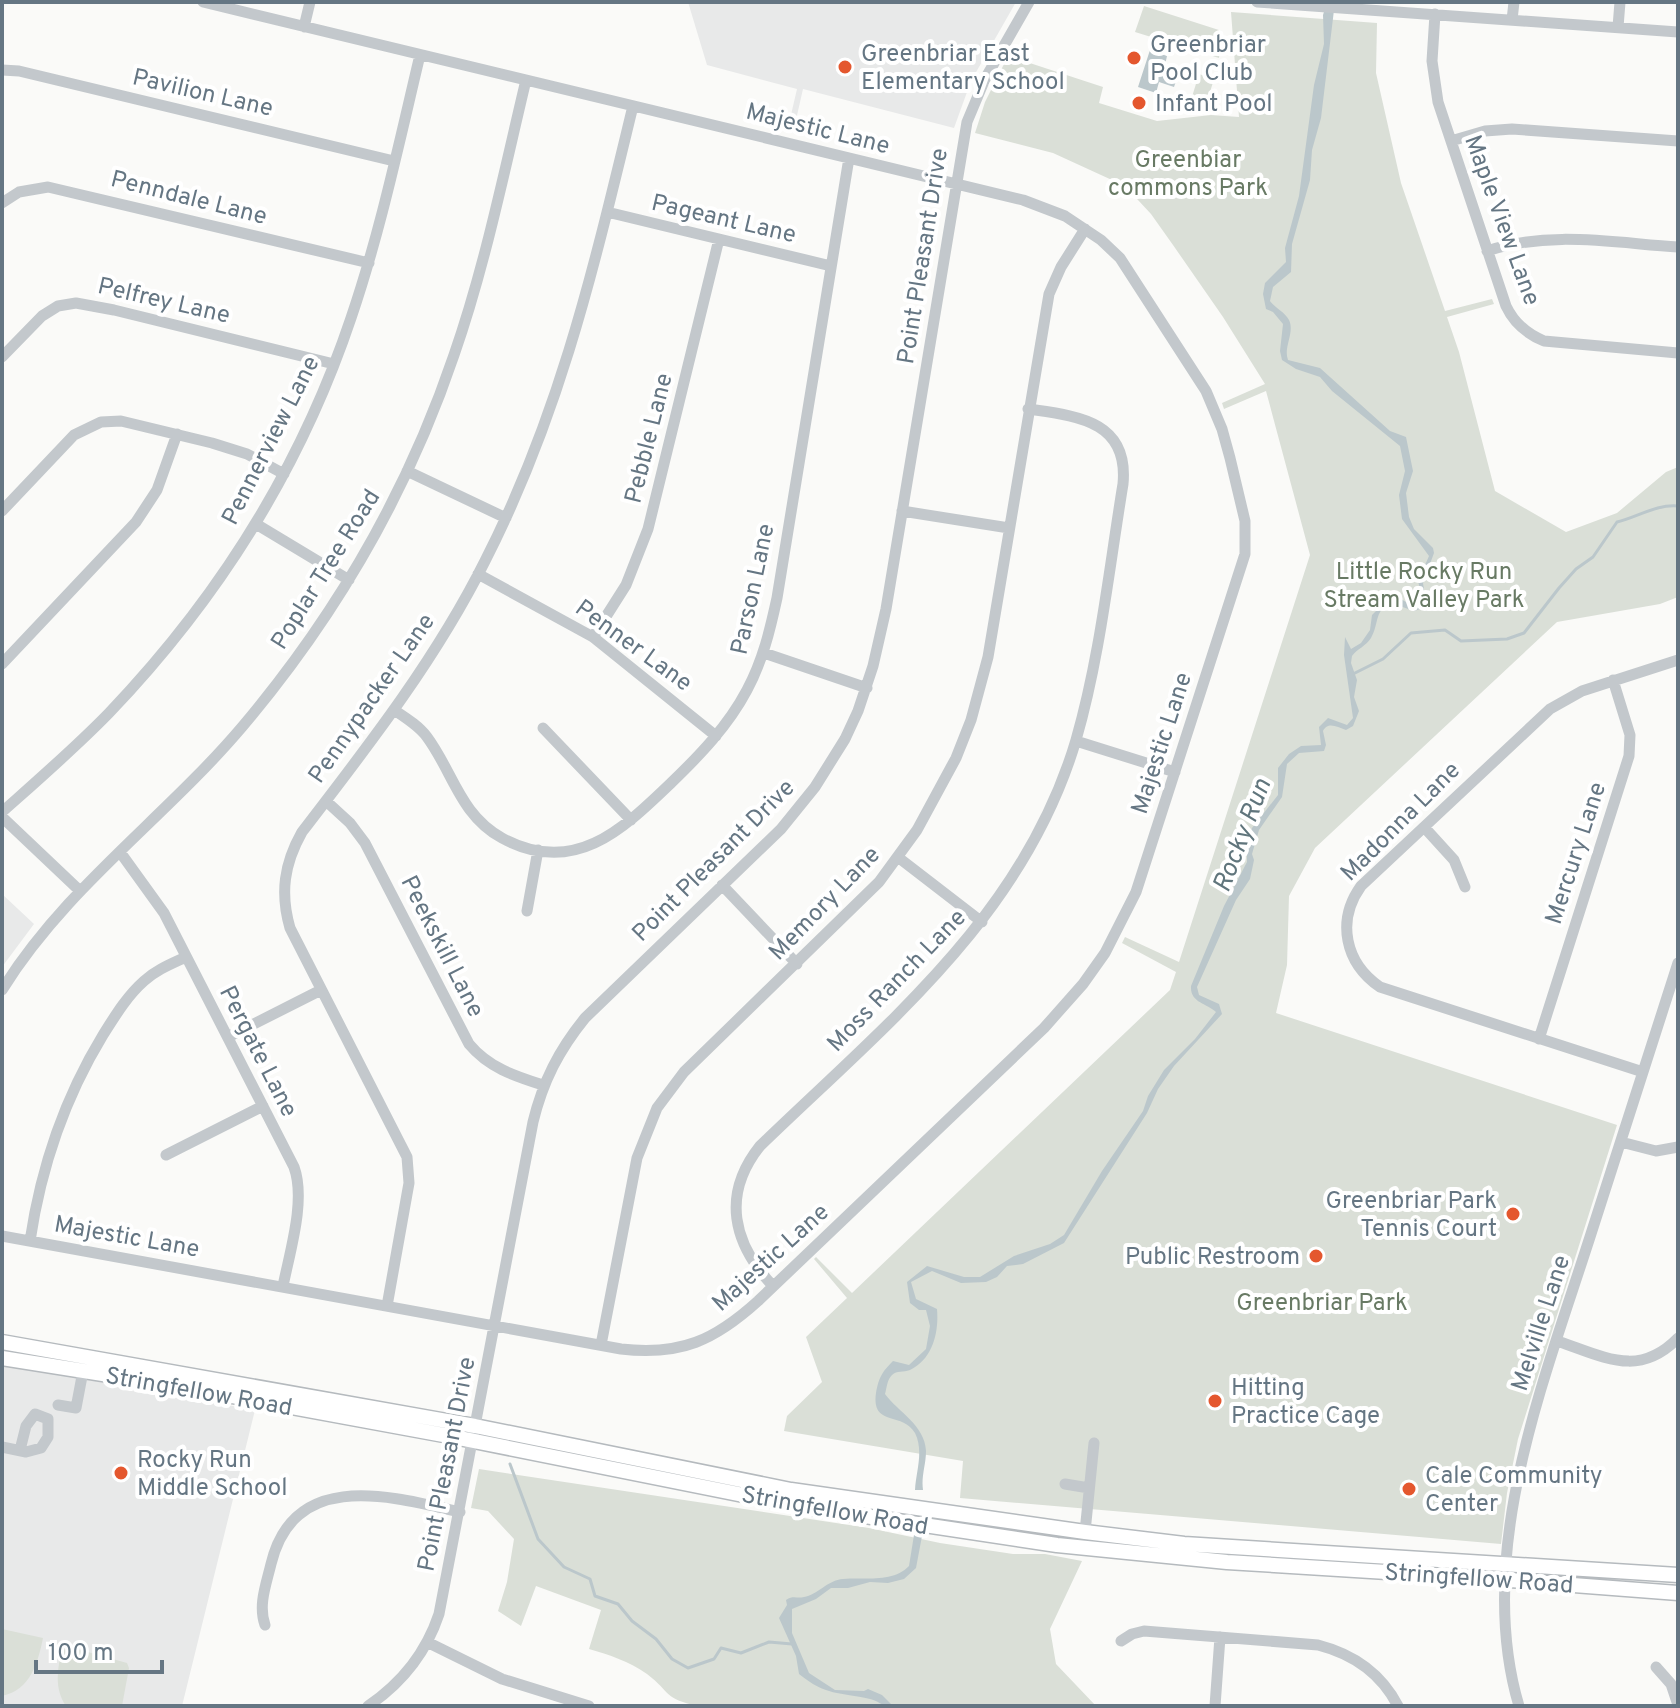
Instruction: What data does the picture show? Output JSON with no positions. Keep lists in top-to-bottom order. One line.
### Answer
{"streets":{"main road":["Stringfellow Road"],"street":["Pavilion Lane","Majestic Lane","Penndale Lane","Pageant Lane","Maple View Lane","Point Pleasant Drive","Pelfrey Lane","Pebble Lane","Pennerview Lane","Poplar Tree Road","Parson Lane","Penner Lane","Pennypacker Lane","Madonna Lane","Mercury Lane","Memory Lane","Peekskill Lane","Moss Ranch Lane","Pergate Lane","Melville Lane"]},"crossings":[["Pavilion Lane","Pennerview Lane"],["Majestic Lane","Point Pleasant Drive"],["Majestic Lane","Pennerview Lane"],["Majestic Lane","Poplar Tree Road"],["Majestic Lane","Parson Lane"],["Majestic Lane","Pennypacker Lane"],["Majestic Lane","Memory Lane"],["Majestic Lane","Moss Ranch Lane"],["Majestic Lane","Pergate Lane"],["Penndale Lane","Pennerview Lane"],["Pageant Lane","Pebble Lane"],["Pageant Lane","Parson Lane"],["Pageant Lane","Pennypacker Lane"],["Point Pleasant Drive","Peekskill Lane"],["Point Pleasant Drive","Stringfellow Road"],["Pelfrey Lane","Pennerview Lane"],["Pebble Lane","Penner Lane"],["Poplar Tree Road","Pergate Lane"],["Parson Lane","Penner Lane"],["Parson Lane","Pennypacker Lane"],["Penner Lane","Pennypacker Lane"],["Pennypacker Lane","Peekskill Lane"],["Madonna Lane","Mercury Lane"],["Madonna Lane","Melville Lane"],["Memory Lane","Moss Ranch Lane"],["Melville Lane","Stringfellow Road"]],"water":["Rocky Run"],"parks":["Greenbiar commons Park","Little Rocky Run Stream Valley Park","Greenbriar Park"],"places":["Greenbriar Pool Club","Greenbriar East Elementary School","Infant Pool","Greenbriar Park Tennis Court","Public Restroom","Hitting Practice Cage","Rocky Run Middle School","Cale Community Center"],"scale_bar":"100 m"}
